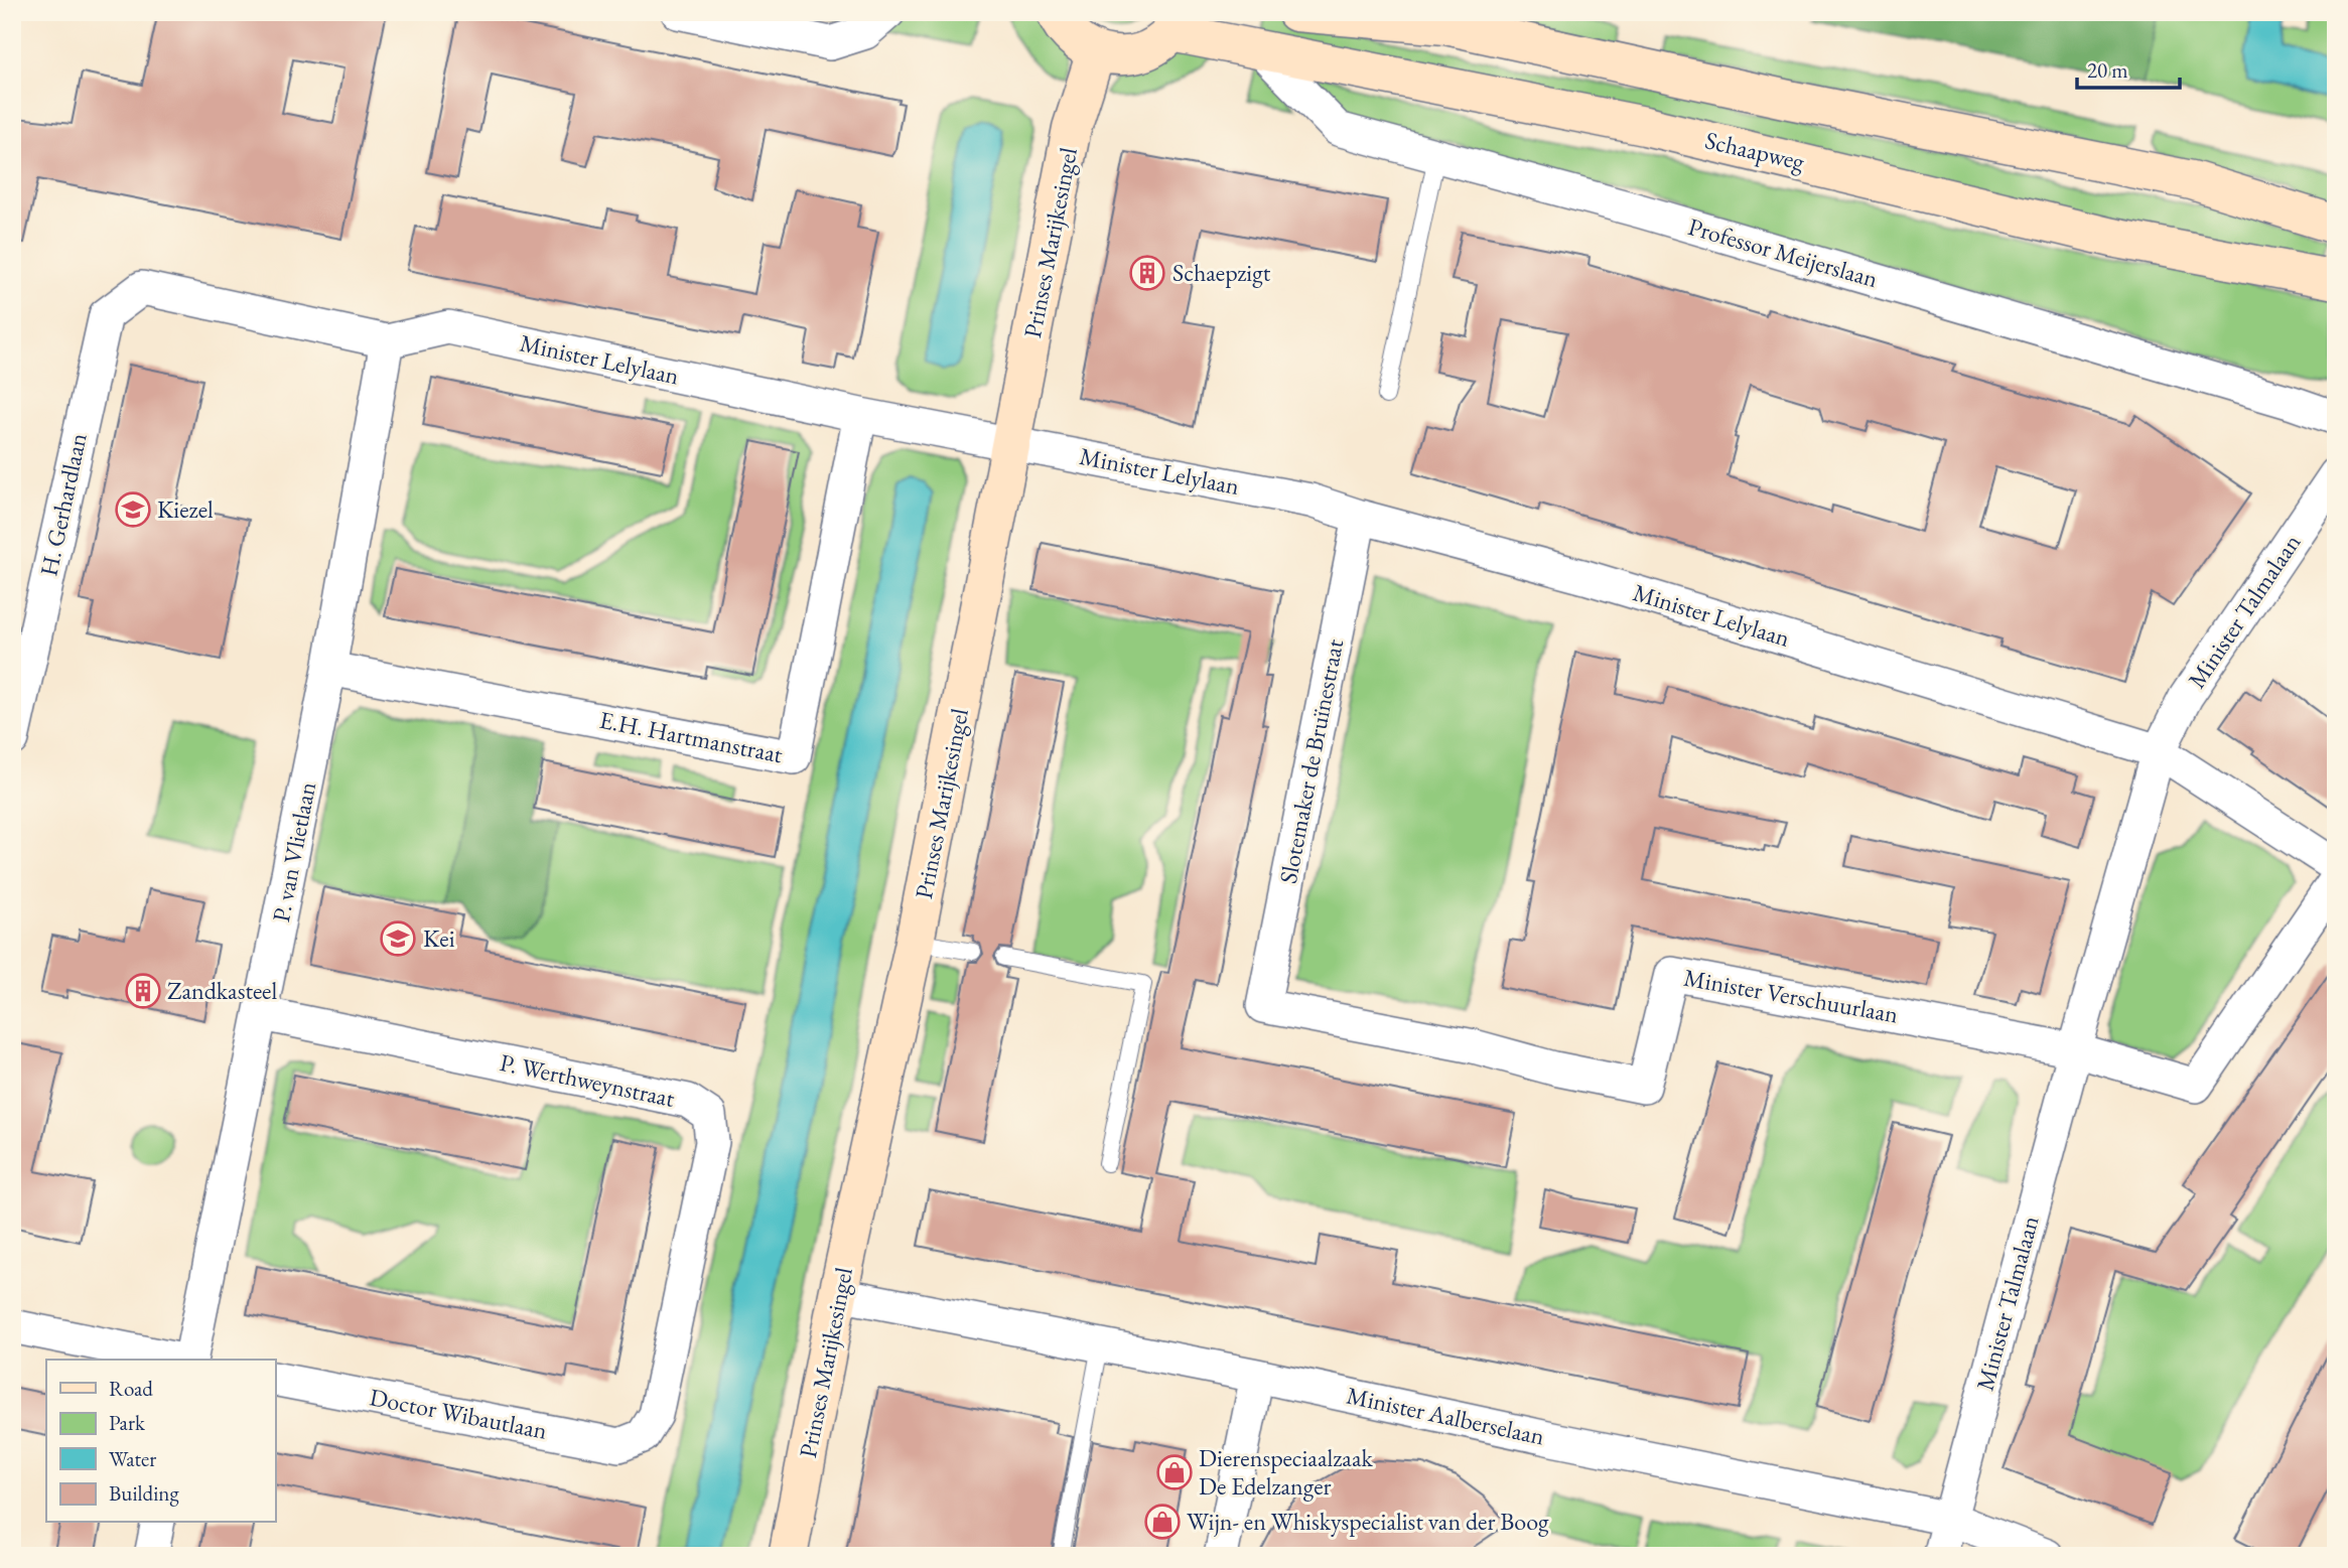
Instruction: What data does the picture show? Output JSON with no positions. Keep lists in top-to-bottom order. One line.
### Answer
{"streets":{"street":["Schaapweg","Prinses Marijkesingel","Professor Meijerslaan","Minister Lelylaan","H. Gerhardlaan","Minister Talmalaan","E.H. Hartmanstraat","Slotemaker de Bruïnestraat","P. van Vlietlaan","Minister Verschuurlaan","P. Werthweynstraat","Doctor Wibautlaan","Minister Aalberselaan"]},"crossings":[["Schaapweg","Professor Meijerslaan"],["Prinses Marijkesingel","Minister Lelylaan"],["Prinses Marijkesingel","Minister Aalberselaan"],["Minister Lelylaan","H. Gerhardlaan"],["Minister Lelylaan","Minister Talmalaan"],["Minister Lelylaan","E.H. Hartmanstraat"],["Minister Lelylaan","Slotemaker de Bruïnestraat"],["Minister Lelylaan","P. van Vlietlaan"],["Minister Talmalaan","Minister Verschuurlaan"],["Minister Talmalaan","Minister Aalberselaan"],["E.H. Hartmanstraat","P. van Vlietlaan"],["Slotemaker de Bruïnestraat","Minister Verschuurlaan"],["P. van Vlietlaan","P. Werthweynstraat"],["P. Werthweynstraat","Doctor Wibautlaan"]],"places":{"building":["Schaepzigt","Zandkasteel"],"school or university":["Kiezel","Kei"],"shop":["Dierenspeciaalzaak De Edelzanger","Wijn- en Whiskyspecialist van der Boog"]},"legend":["Road","Park","Water","Building"],"scale_bar":"20 m"}
